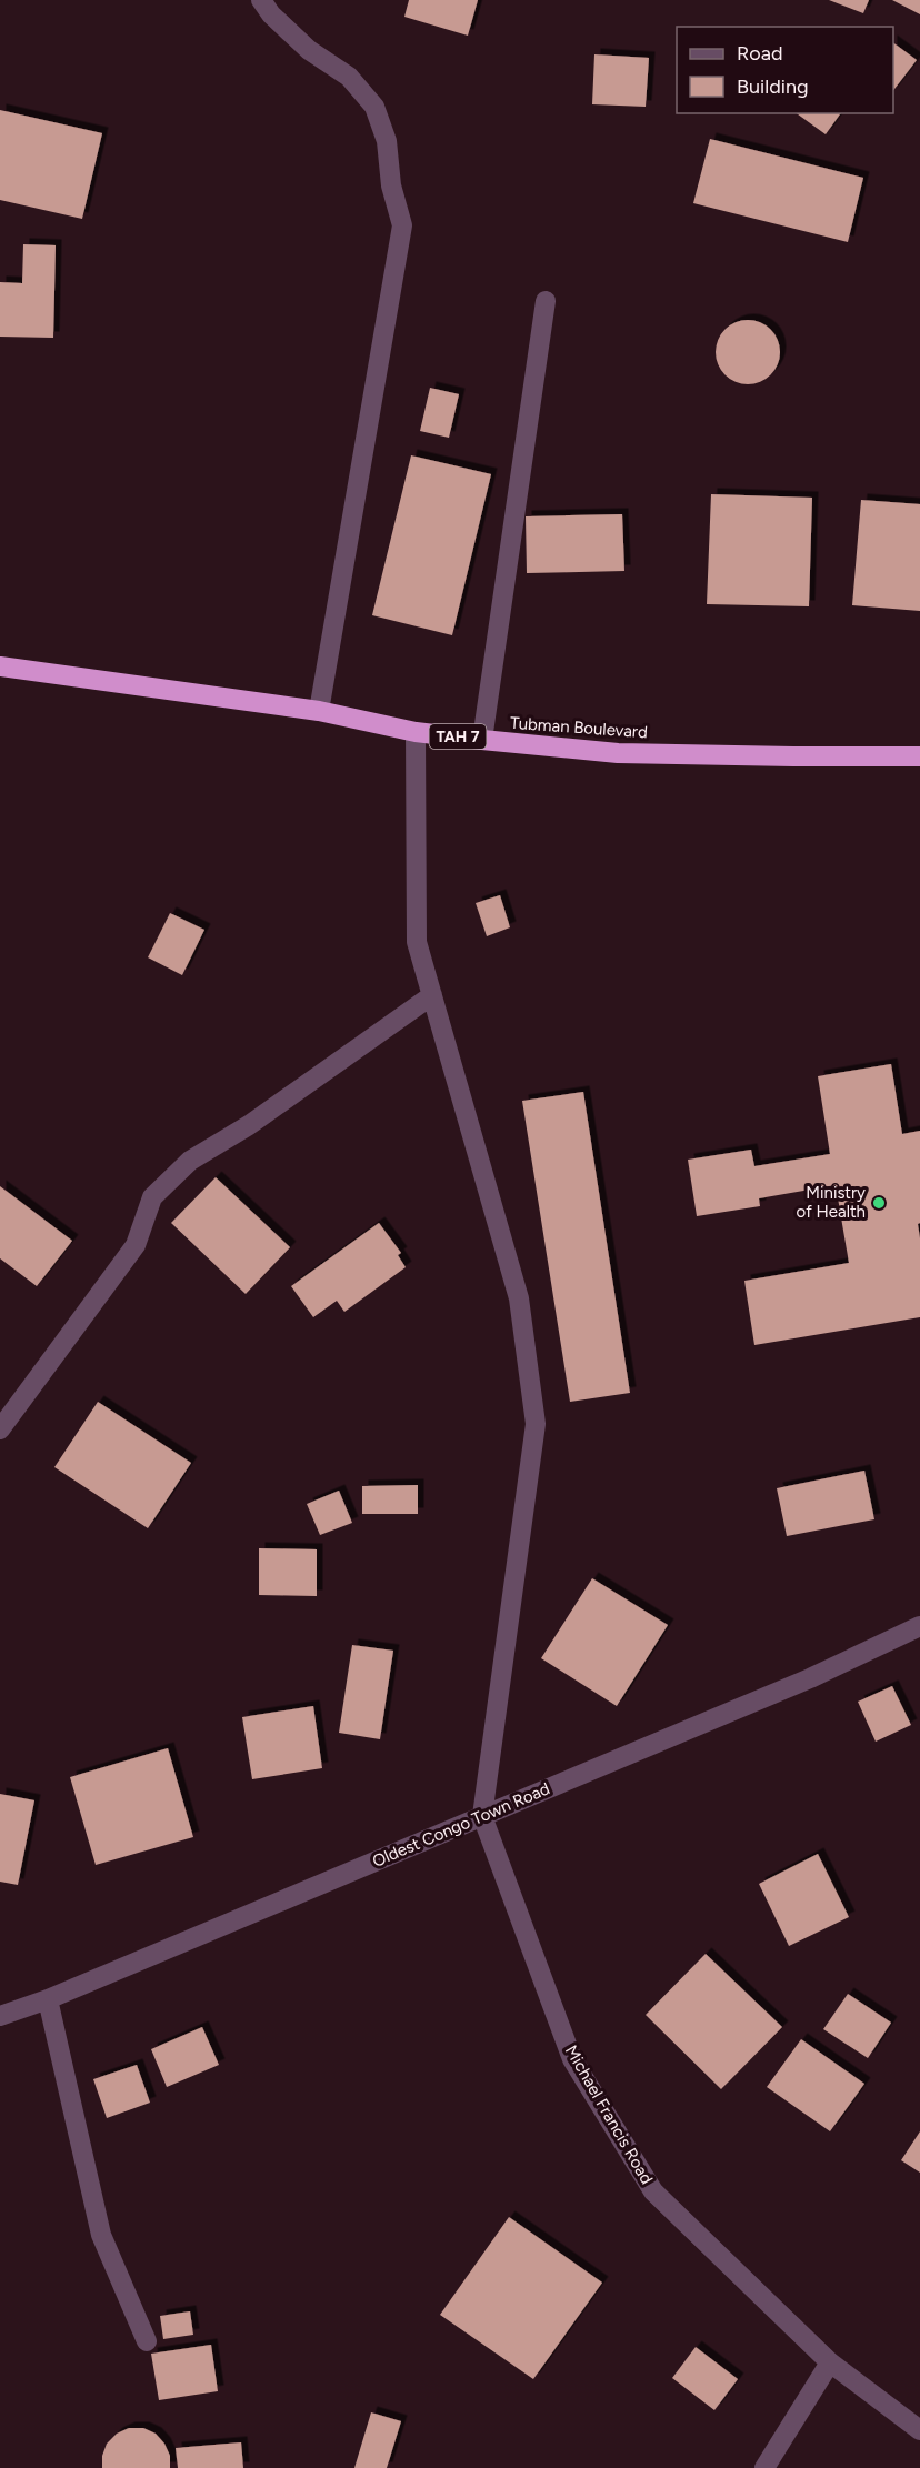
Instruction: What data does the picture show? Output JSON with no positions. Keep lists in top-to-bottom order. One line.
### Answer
{"streets":{"highway":["Tubman Boulevard","TAH 7"],"street":["Oldest Congo Town Road","Michael Francis Road"]},"crossings":[["Oldest Congo Town Road","Michael Francis Road"]],"places":["Ministry of Health"],"legend":["Road","Building"]}
